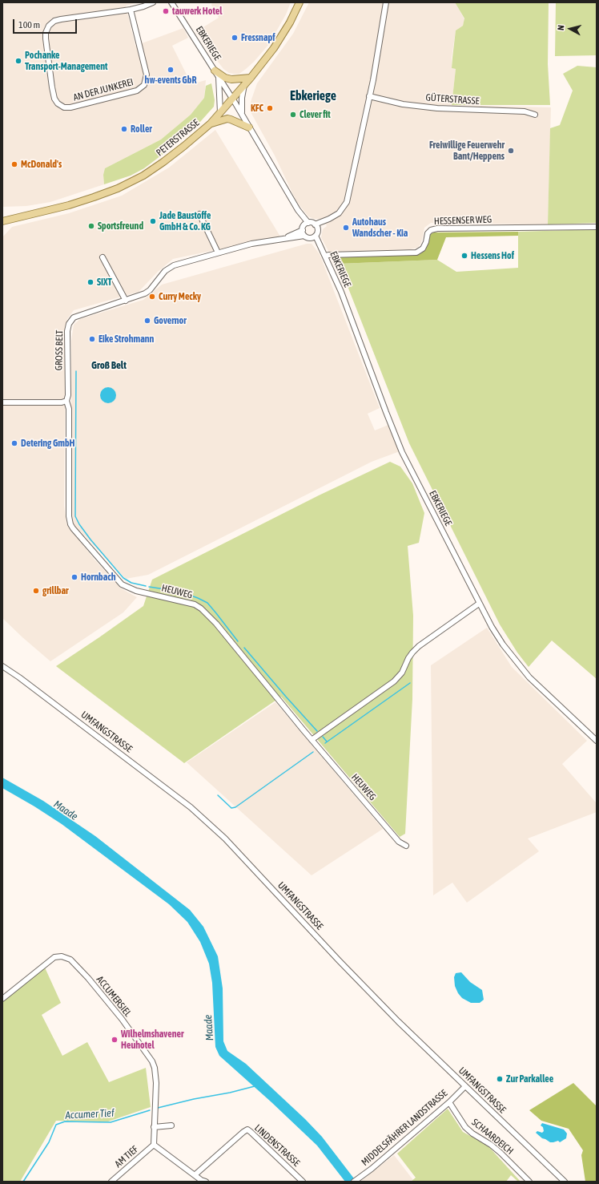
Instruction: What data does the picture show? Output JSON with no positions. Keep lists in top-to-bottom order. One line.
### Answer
{"streets":{"main road":["PETERSTRASSE"],"street":["EBKERIEGE","AN DER JUNKEREI","GÜTERSTRASSE","HESSENSER WEG","GROSS BELT","HEUWEG","UMFANGSTRASSE","ACCUMERSIEL","MIDDELSFÄHRER LANDSTRASSE","SCHAARDEICH","LINDENSTRASSE","AM TIEF"]},"crossings":[["EBKERIEGE","PETERSTRASSE"],["EBKERIEGE","HESSENSER WEG"],["EBKERIEGE","GROSS BELT"],["GROSS BELT","HEUWEG"],["UMFANGSTRASSE","MIDDELSFÄHRER LANDSTRASSE"],["ACCUMERSIEL","AM TIEF"],["MIDDELSFÄHRER LANDSTRASSE","SCHAARDEICH"]],"districts":["Ebkeriege","Groß Belt"],"water":["Maade","Accumer Tief"],"places":["tauwerk Hotel","Fressnapf","Pochanke Transport-Management","hw-events GbR","KFC","Clever fit","Roller","Freiwillige Feuerwehr Bant/Heppens","McDonald's","Jade Baustoffe GmbH & Co. KG","Sportsfreund","Autohaus Wandscher - Kia","Hessens Hof","SIXT","Curry Mecky","Governor","Eike Strohmann","Detering GmbH","Hornbach","grillbar","Wilhelmshavener Heuhotel","Zur Parkallee"],"scale_bar":"100 m","north":"left"}
